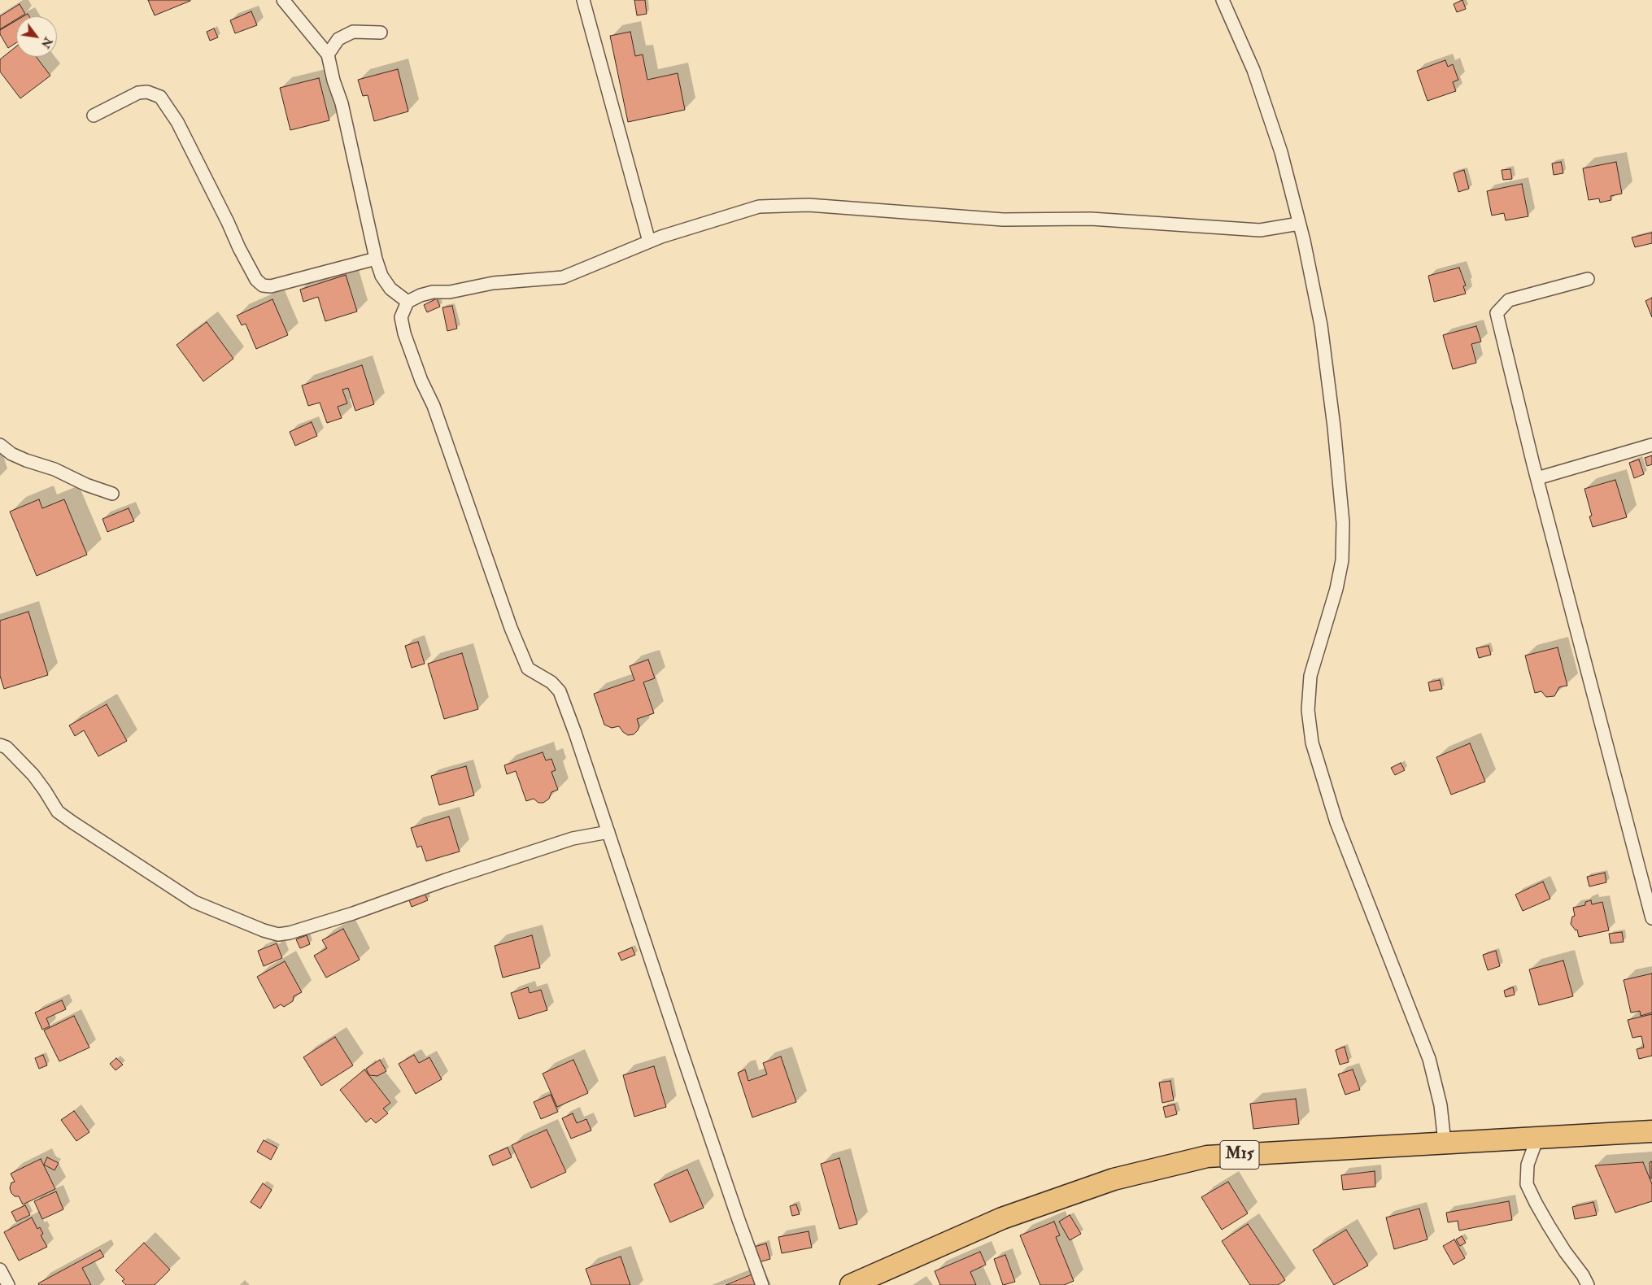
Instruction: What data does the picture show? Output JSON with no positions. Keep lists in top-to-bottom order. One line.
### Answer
{"streets":{"highway":["M15"]},"north":"bottom right"}
